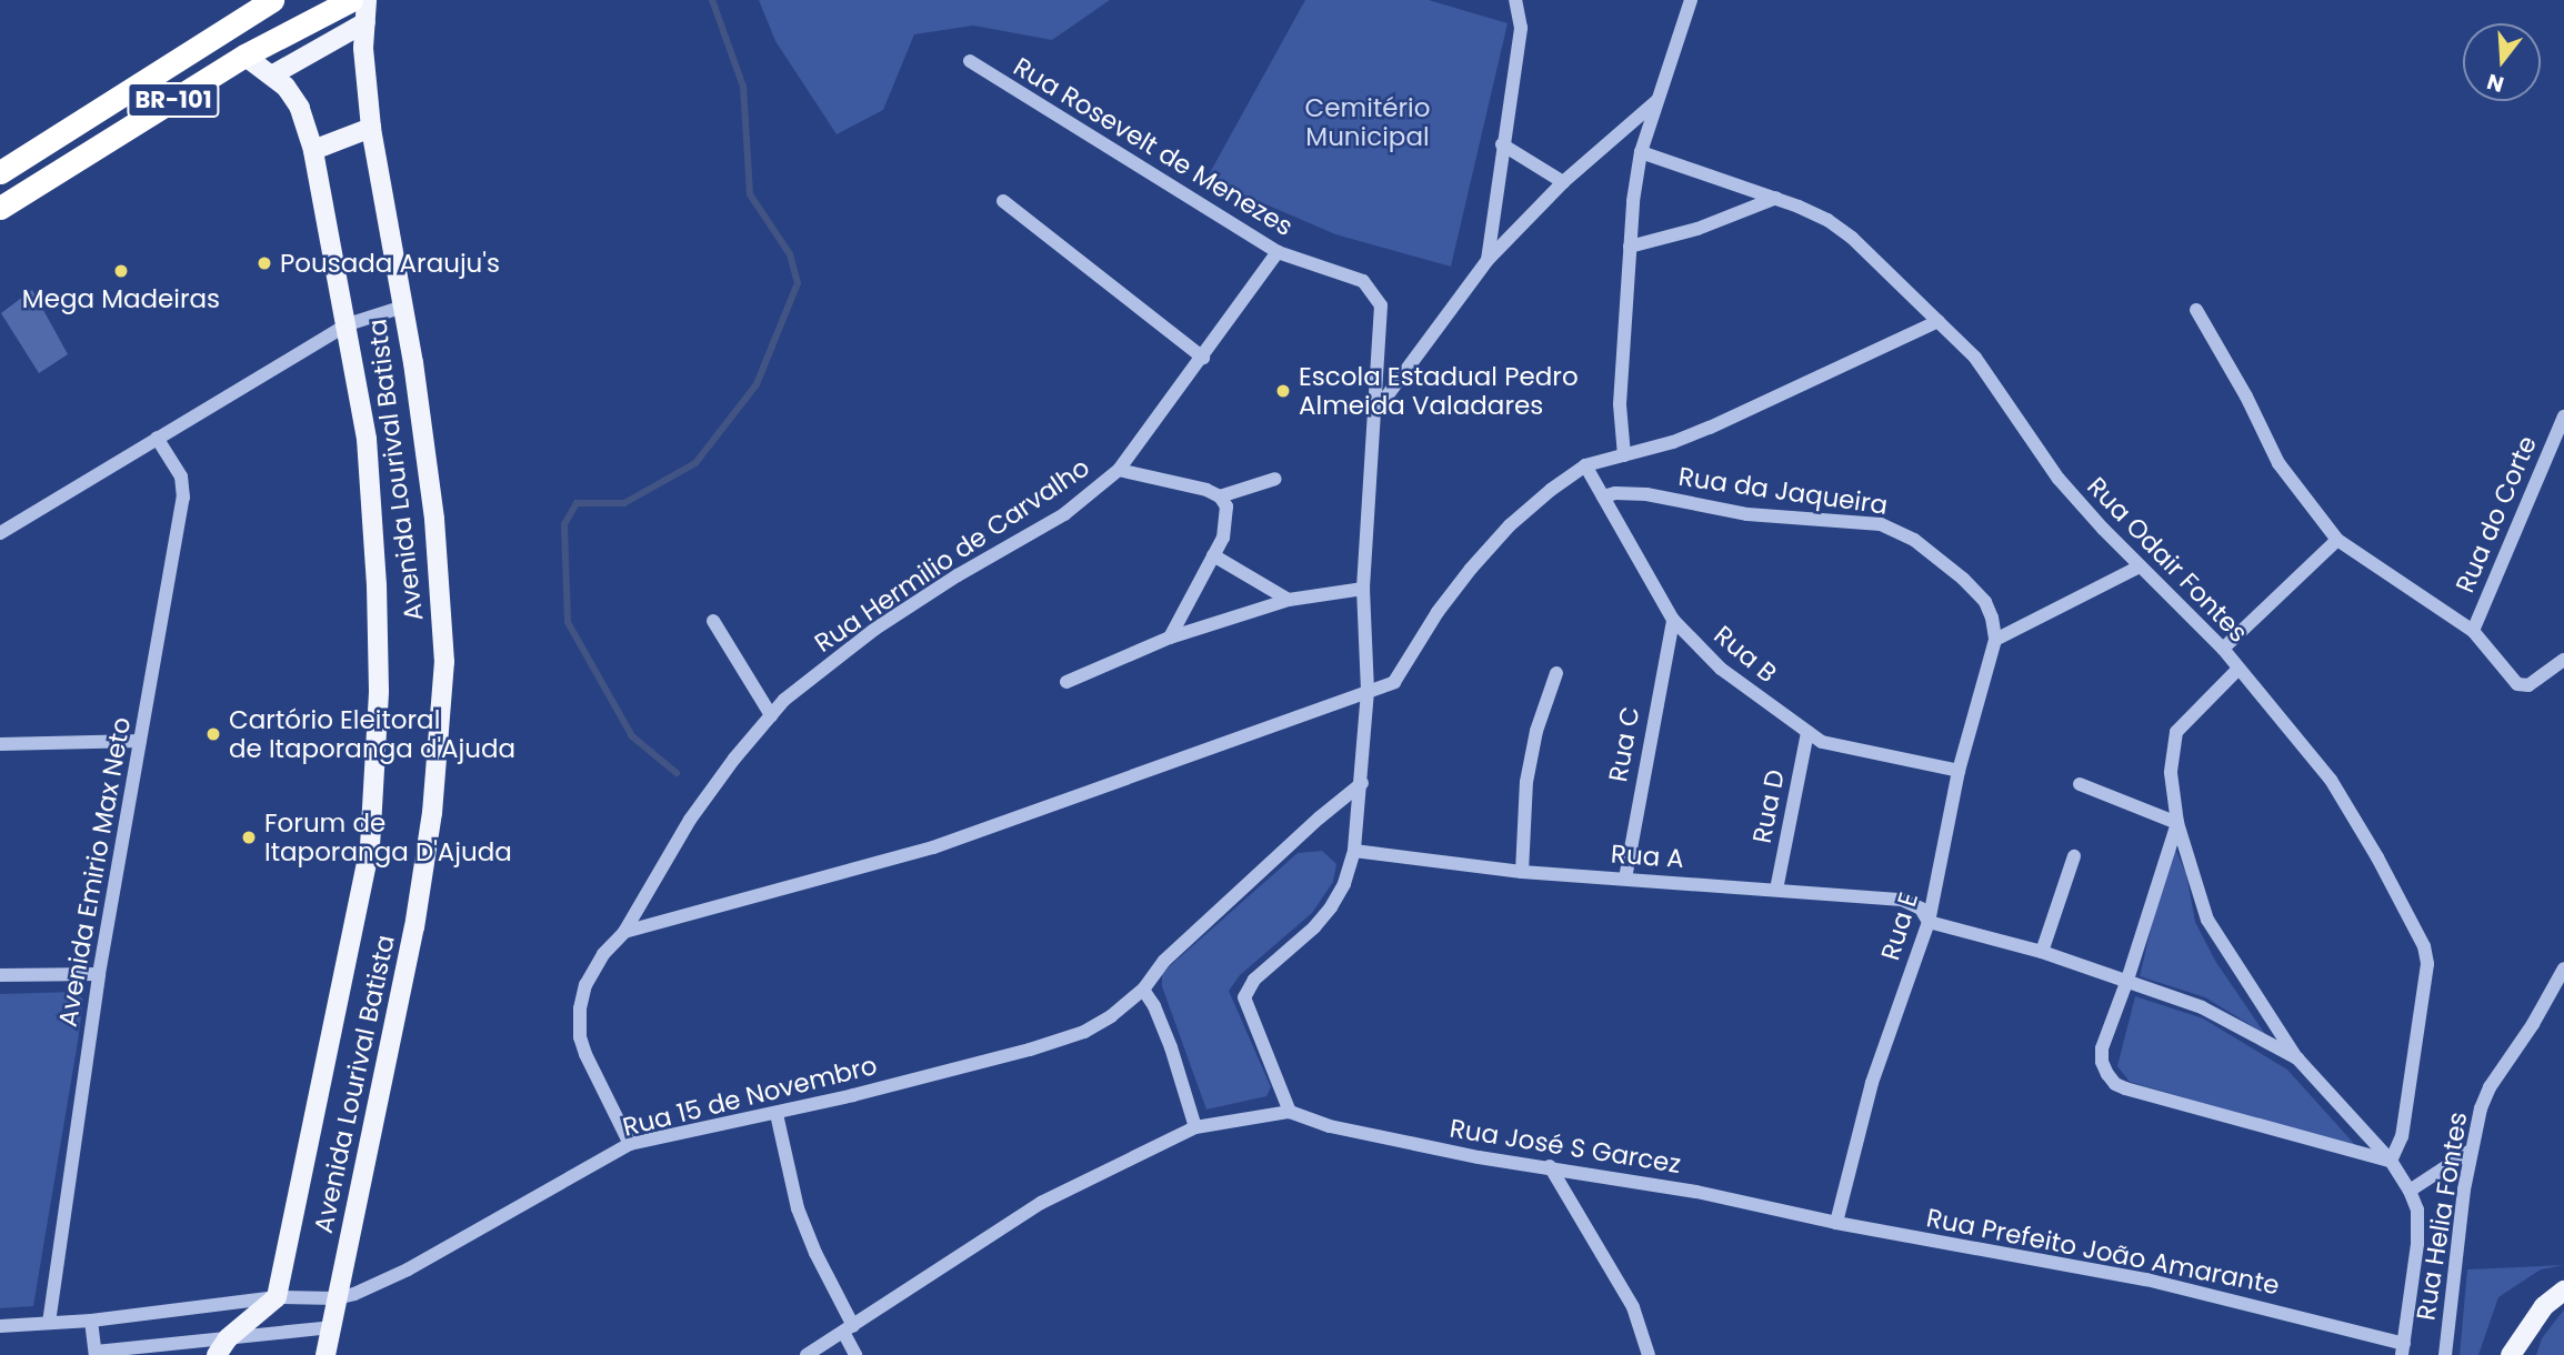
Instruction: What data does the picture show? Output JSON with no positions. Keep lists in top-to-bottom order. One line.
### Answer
{"streets":{"highway":["BR-101"],"main road":["Avenida Lourival Batista"],"street":["Rua Rosevelt de Menezes","Rua da Jaqueira","Rua do Corte","Rua Hermilio de Carvalho","Rua Odair Fontes","Rua B","Rua C","Rua D","Rua A","Avenida Emirio Max Neto","Rua E","Rua 15 de Novembro","Rua José S Garcez","Rua Helia Fontes","Rua Prefeito João Amarante"]},"crossings":[["BR-101","Avenida Lourival Batista"],["Rua Rosevelt de Menezes","Rua Hermilio de Carvalho"],["Rua Rosevelt de Menezes","Rua A"],["Rua Rosevelt de Menezes","Rua 15 de Novembro"],["Rua Rosevelt de Menezes","Rua José S Garcez"],["Avenida Lourival Batista","Rua 15 de Novembro"],["Rua da Jaqueira","Rua B"],["Rua da Jaqueira","Rua E"],["Rua Hermilio de Carvalho","Rua 15 de Novembro"],["Rua B","Rua C"],["Rua B","Rua D"],["Rua B","Rua E"],["Rua C","Rua A"],["Rua D","Rua A"],["Rua A","Rua E"],["Avenida Emirio Max Neto","Rua 15 de Novembro"],["Rua E","Rua José S Garcez"],["Rua E","Rua Prefeito João Amarante"],["Rua José S Garcez","Rua Prefeito João Amarante"]],"parks":["Cemitério Municipal"],"places":["Pousada Arauju's","Mega Madeiras","Escola Estadual Pedro Almeida Valadares","Cartório Eleitoral de Itaporanga d'Ajuda","Forum de Itaporanga D'Ajuda"],"north":"bottom"}
